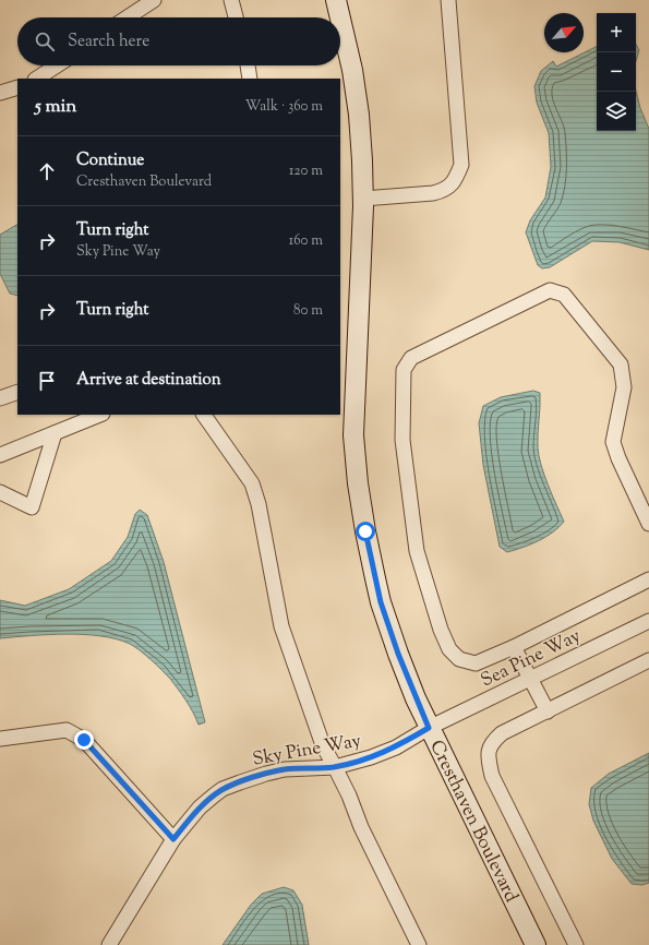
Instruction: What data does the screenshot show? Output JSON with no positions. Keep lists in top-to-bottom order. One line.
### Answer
{"streets":{"street":["Sea Pine Way","Sky Pine Way","Cresthaven Boulevard"]},"crossings":[["Sea Pine Way","Sky Pine Way"],["Sea Pine Way","Cresthaven Boulevard"],["Sky Pine Way","Cresthaven Boulevard"]],"north":"top right","page":{"map_buttons":["+","−"],"search":"Search here","heading":["5 min","Walk · 360 m"],"list":[["Continue","Cresthaven Boulevard","120 m"],["Turn right","Sky Pine Way","160 m"],["Turn right","80 m"],"Arrive at destination"]}}
